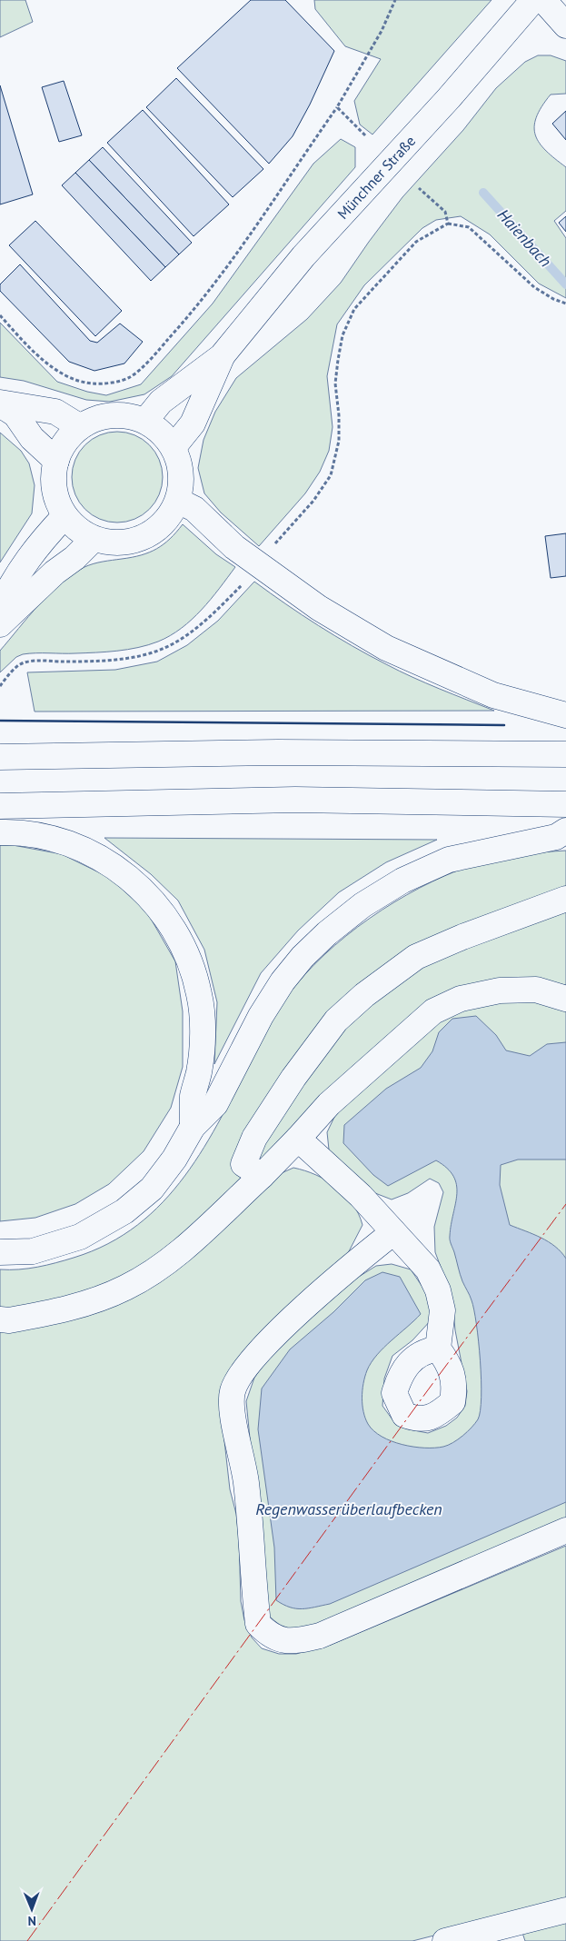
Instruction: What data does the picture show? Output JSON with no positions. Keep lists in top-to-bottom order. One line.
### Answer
{"streets":{"main road":["Münchner Straße"]},"water":["Haienbach","Regenwasserüberlaufbecken"],"north":"bottom"}
